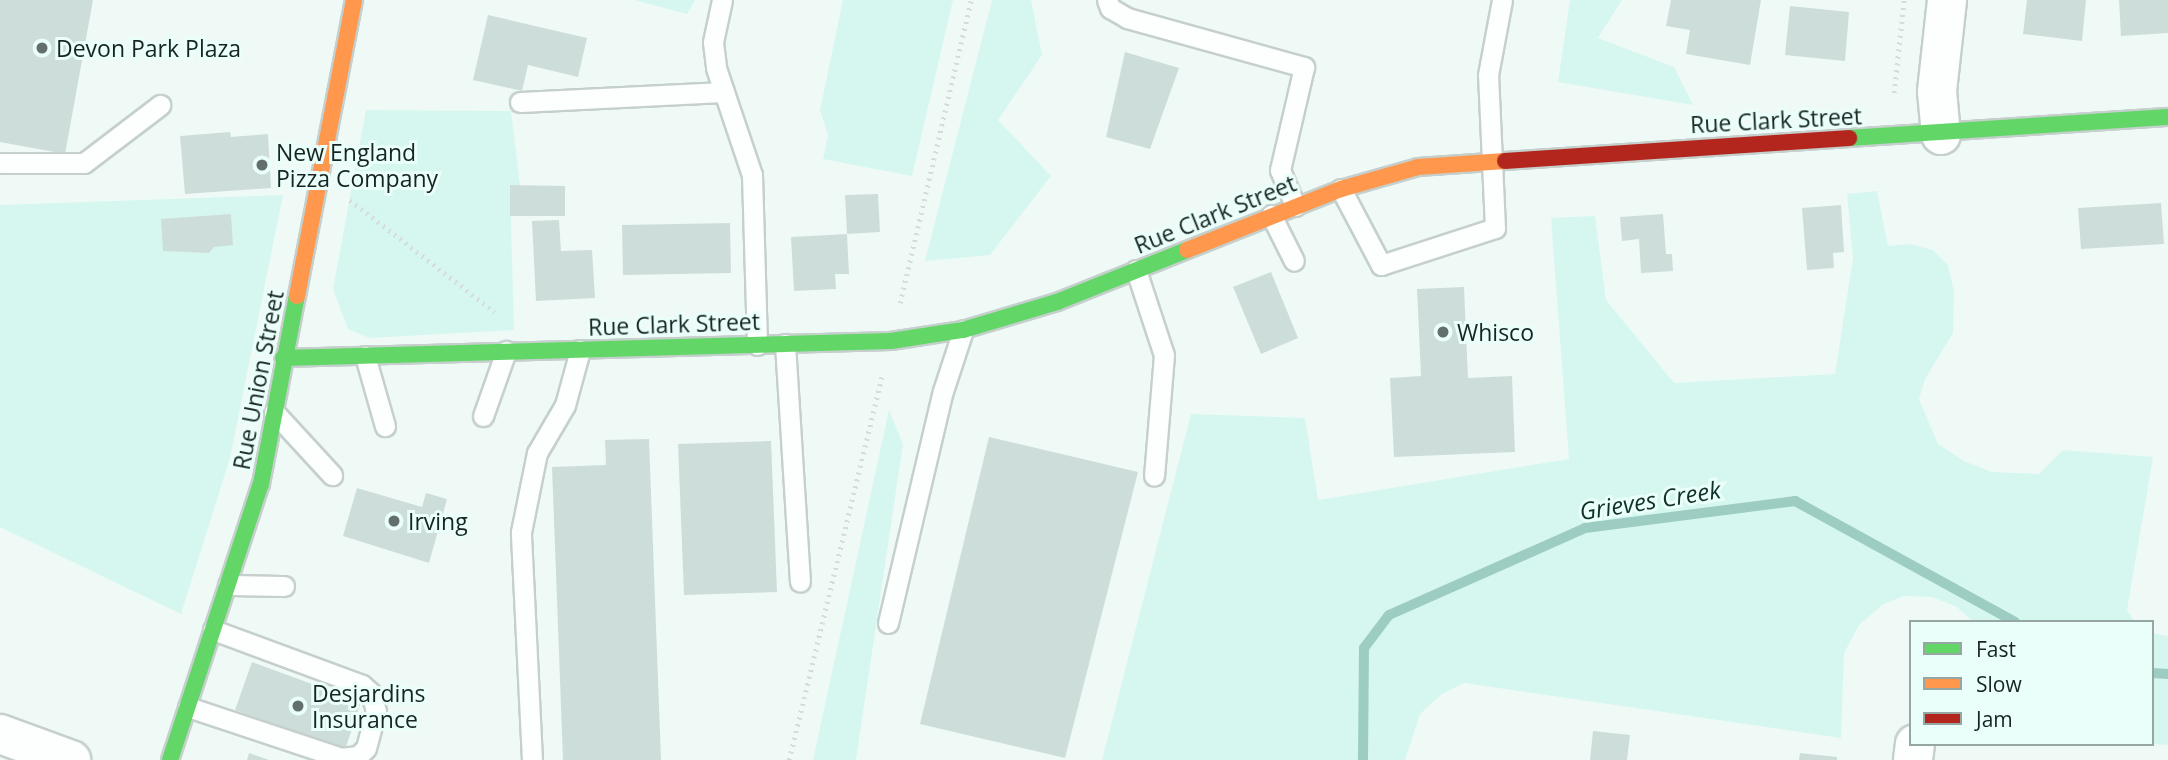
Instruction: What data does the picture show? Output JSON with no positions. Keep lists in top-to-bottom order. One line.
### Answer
{"streets":{"street":["Rue Clark Street","Rue Union Street"]},"crossings":[["Rue Clark Street","Rue Union Street"]],"water":["Grieves Creek"],"places":["Devon Park Plaza","New England Pizza Company","Whisco","Irving","Desjardins Insurance"],"legend":["Fast","Slow","Jam"]}
